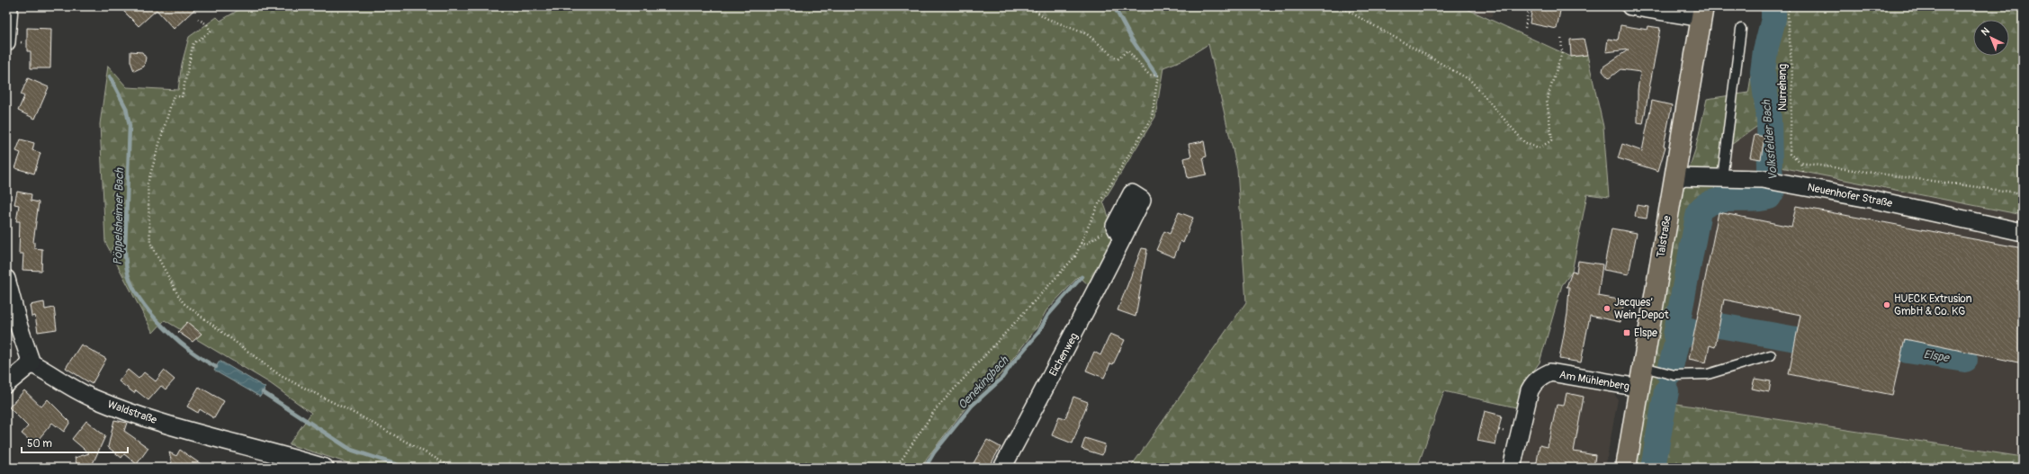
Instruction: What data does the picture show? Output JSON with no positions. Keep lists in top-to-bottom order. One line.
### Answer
{"streets":{"main road":["Talstraße"],"street":["Neuenhofer Straße","Eichenweg","Am Mühlenberg","Waldstraße"],"path":["Nurrehang"]},"crossings":[["Neuenhofer Straße","Talstraße"],["Talstraße","Am Mühlenberg"]],"water":["Volksfelder Bach","Pöppelsheimer Bach","Elspe","Oenekingbach"],"places":{"other":["HUECK Extrusion GmbH & Co. KG","Jacques’ Wein-Depot"],"transit":["Elspe"]},"scale_bar":"50 m","north":"top left"}
